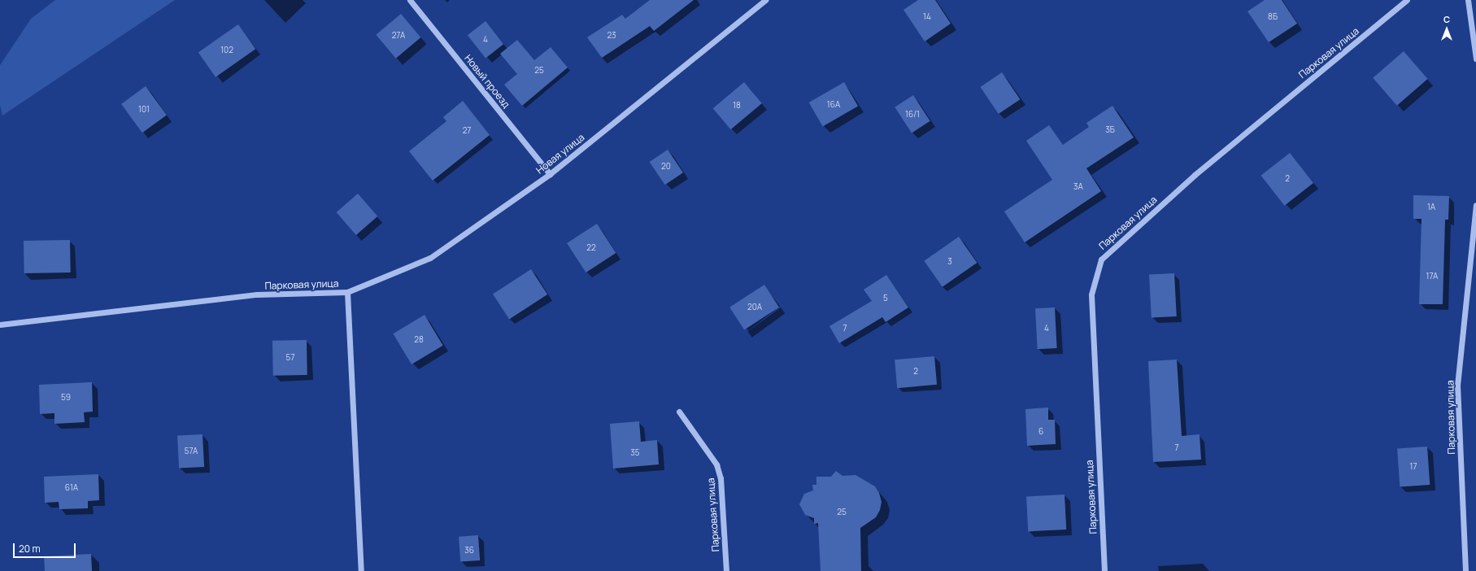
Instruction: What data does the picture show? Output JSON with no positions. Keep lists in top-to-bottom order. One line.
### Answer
{"streets":{"street":["Парковая улица","Новый проезд","Новая улица"]},"crossings":[["Парковая улица","Новая улица"],["Новый проезд","Новая улица"]],"house_numbers":["14","8Б","27А","23","4","102","25","16А","18","101","16/1","3Б","27","20","2","3А","1А","22","3","17А","5","20А","7","4","28","57","2","59","6","7","57А","35","17","61А","25","36"],"scale_bar":"20 m","north":"top"}
